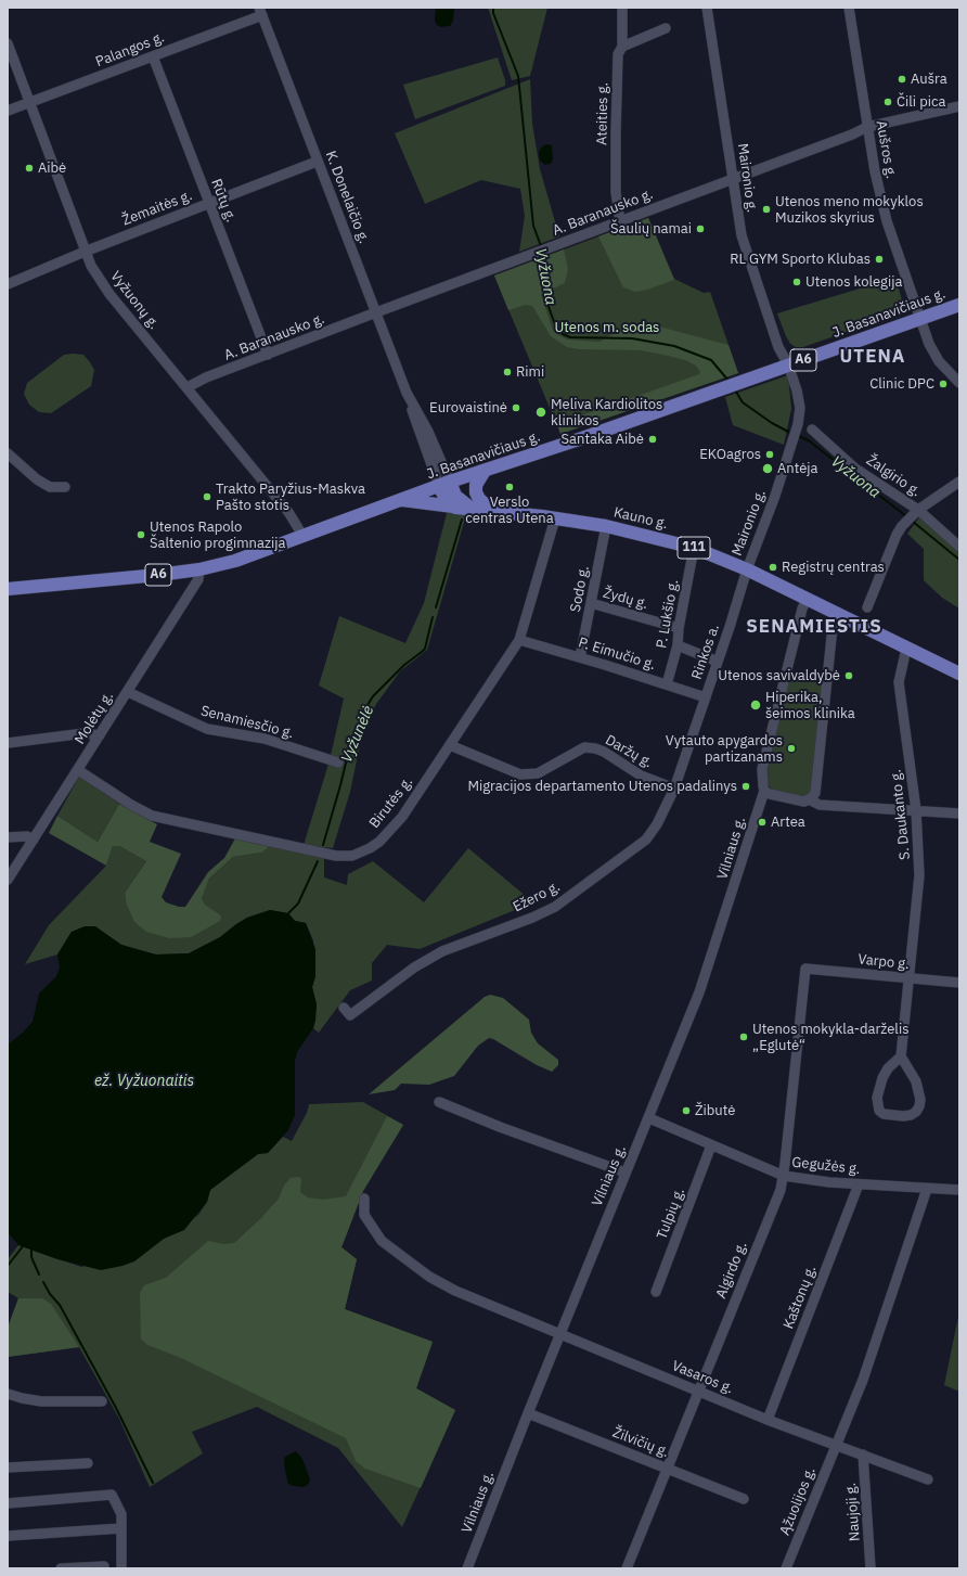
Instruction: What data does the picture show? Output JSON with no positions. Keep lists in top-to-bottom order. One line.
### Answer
{"streets":{"main road":["J. Basanavičiaus g.","A6","Kauno g.","111"],"street":["Palangos g.","Ateities g.","Aušros g.","Maironio g.","K. Donelaičio g.","Rūtų g.","Žemaitės g.","A. Baranausko g.","Vyžuonų g.","Žalgirio g.","Sodo g.","Žydų g.","P. Lukšio g.","Rinkos a.","P. Eimučio g.","Molėtų g.","Senamiesčio g.","Daržų g.","Birutės g.","S. Daukanto g.","Vilniaus g.","Ežero g.","Varpo g.","Gegužės g.","Tulpių g.","Algirdo g.","Kaštonų g.","Vasaros g.","Žilvičių g.","Ąžuolijos g.","Naujoji g."]},"crossings":[["Palangos g.","K. Donelaičio g."],["Palangos g.","Rūtų g."],["Palangos g.","Vyžuonų g."],["Ateities g.","A. Baranausko g."],["Aušros g.","A. Baranausko g."],["Aušros g.","J. Basanavičiaus g."],["Maironio g.","A. Baranausko g."],["Maironio g.","J. Basanavičiaus g."],["Maironio g.","Kauno g."],["Maironio g.","Rinkos a."],["K. Donelaičio g.","Žemaitės g."],["K. Donelaičio g.","A. Baranausko g."],["K. Donelaičio g.","J. Basanavičiaus g."],["Rūtų g.","Žemaitės g."],["Rūtų g.","A. Baranausko g."],["Žemaitės g.","Vyžuonų g."],["A. Baranausko g.","Vyžuonų g."],["Vyžuonų g.","J. Basanavičiaus g."],["J. Basanavičiaus g.","Kauno g."],["J. Basanavičiaus g.","Molėtų g."],["Kauno g.","111"],["Kauno g.","Sodo g."],["Kauno g.","P. Lukšio g."],["Kauno g.","Rinkos a."],["Kauno g.","Birutės g."],["111","S. Daukanto g."],["Sodo g.","Žydų g."],["Sodo g.","P. Eimučio g."],["Žydų g.","P. Lukšio g."],["P. Lukšio g.","P. Eimučio g."],["Rinkos a.","P. Eimučio g."],["Rinkos a.","Ežero g."],["P. Eimučio g.","Birutės g."],["Molėtų g.","Senamiesčio g."],["Molėtų g.","Birutės g."],["Daržų g.","Birutės g."],["Daržų g.","Ežero g."],["S. Daukanto g.","Varpo g."],["Vilniaus g.","Gegužės g."],["Vilniaus g.","Vasaros g."],["Vilniaus g.","Žilvičių g."],["Varpo g.","Algirdo g."],["Gegužės g.","Tulpių g."],["Gegužės g.","Algirdo g."],["Gegužės g.","Kaštonų g."],["Algirdo g.","Vasaros g."],["Algirdo g.","Žilvičių g."],["Kaštonų g.","Vasaros g."],["Vasaros g.","Ąžuolijos g."],["Vasaros g.","Naujoji g."]],"districts":["UTENA","SENAMIESTIS"],"water":["Vyžuona","Vyžunėlė","ež. Vyžuonaitis"],"parks":["Utenos m. sodas"],"places":["Aušra","Čili pica","Aibė","Utenos meno mokyklos Muzikos skyrius","Šaulių namai","RL GYM Sporto Klubas","Utenos kolegija","Rimi","Clinic DPC","Eurovaistinė","Meliva Kardiolitos klinikos","Santaka Aibė","EKOagros","Antėja","Verslo centras Utena","Trakto Paryžius-Maskva Pašto stotis","Utenos Rapolo Šaltenio progimnazija","Registrų centras","Utenos savivaldybė","Hiperika, šeimos klinika","Vytauto apygardos partizanams","Migracijos departamento Utenos padalinys","Artea","Utenos mokykla-darželis „Eglutė“","Žibutė"]}
